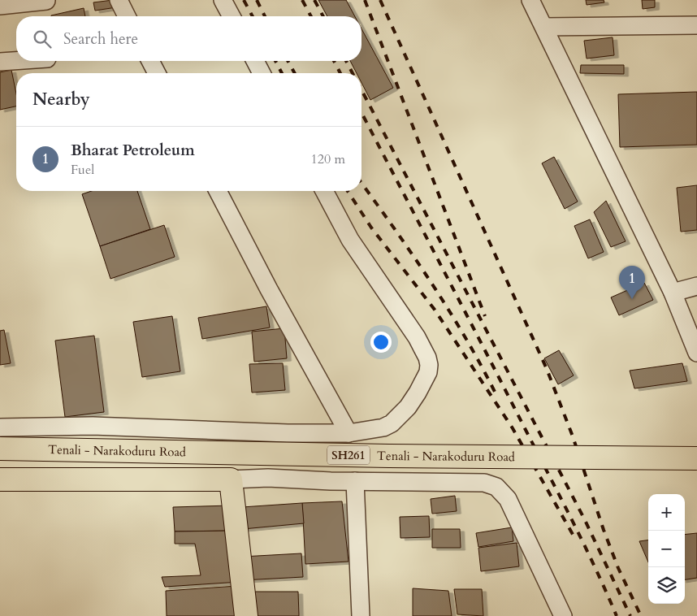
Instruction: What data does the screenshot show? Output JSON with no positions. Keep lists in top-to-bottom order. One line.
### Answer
{"streets":{"main road":["Tenali - Narakoduru Road","SH261"]},"page":{"search":"Search here","heading":"Nearby","list":[{"mark":"1","name":"Bharat Petroleum","note":"Fuel","value":"120 m"}],"pins":"1","map_buttons":["+","−"]}}
